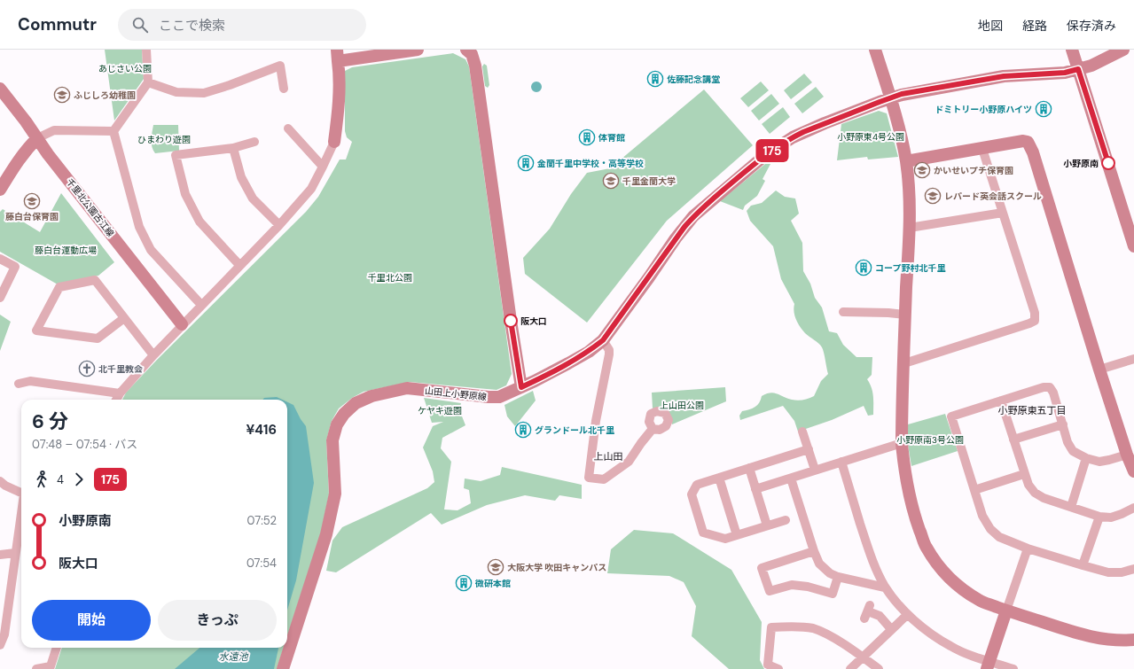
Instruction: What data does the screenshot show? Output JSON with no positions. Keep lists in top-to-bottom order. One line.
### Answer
{"streets":{"street":["千里北公園古江線","山田上小野原線"]},"districts":["小野原東五丁目","上山田"],"water":["水遠池"],"parks":["あじさい公園","小野原東4号公園","ひまわり遊園","藤白台運動広場","千里北公園","上山田公園","ケヤキ遊園","小野原南3号公園"],"places":{"building":["佐藤記念講堂","ドミトリー小野原ハイツ","体育館","金蘭千里中学校・高等学校","コープ野村北千里","グランドール北千里","微研本館"],"school or university":["ふじしろ幼稚園","かいせいプチ保育園","千里金蘭大学","レパード英会話スクール","藤白台保育園","大阪大学 吹田キャンパス"],"other":["小野原南","阪大口"],"church":["北千里教会"]},"lines":["bus line 175"],"page":{"header":"Commutr","search":"ここで検索","nav":["地図","経路","保存済み"],"on_map":"175","heading":["6 分","07:48 – 07:54 · バス","¥416"],"legs":["4","175"],"list":[{"name":"小野原南","value":"07:52"},{"name":"阪大口","value":"07:54"}],"buttons":["開始","きっぷ"]}}
